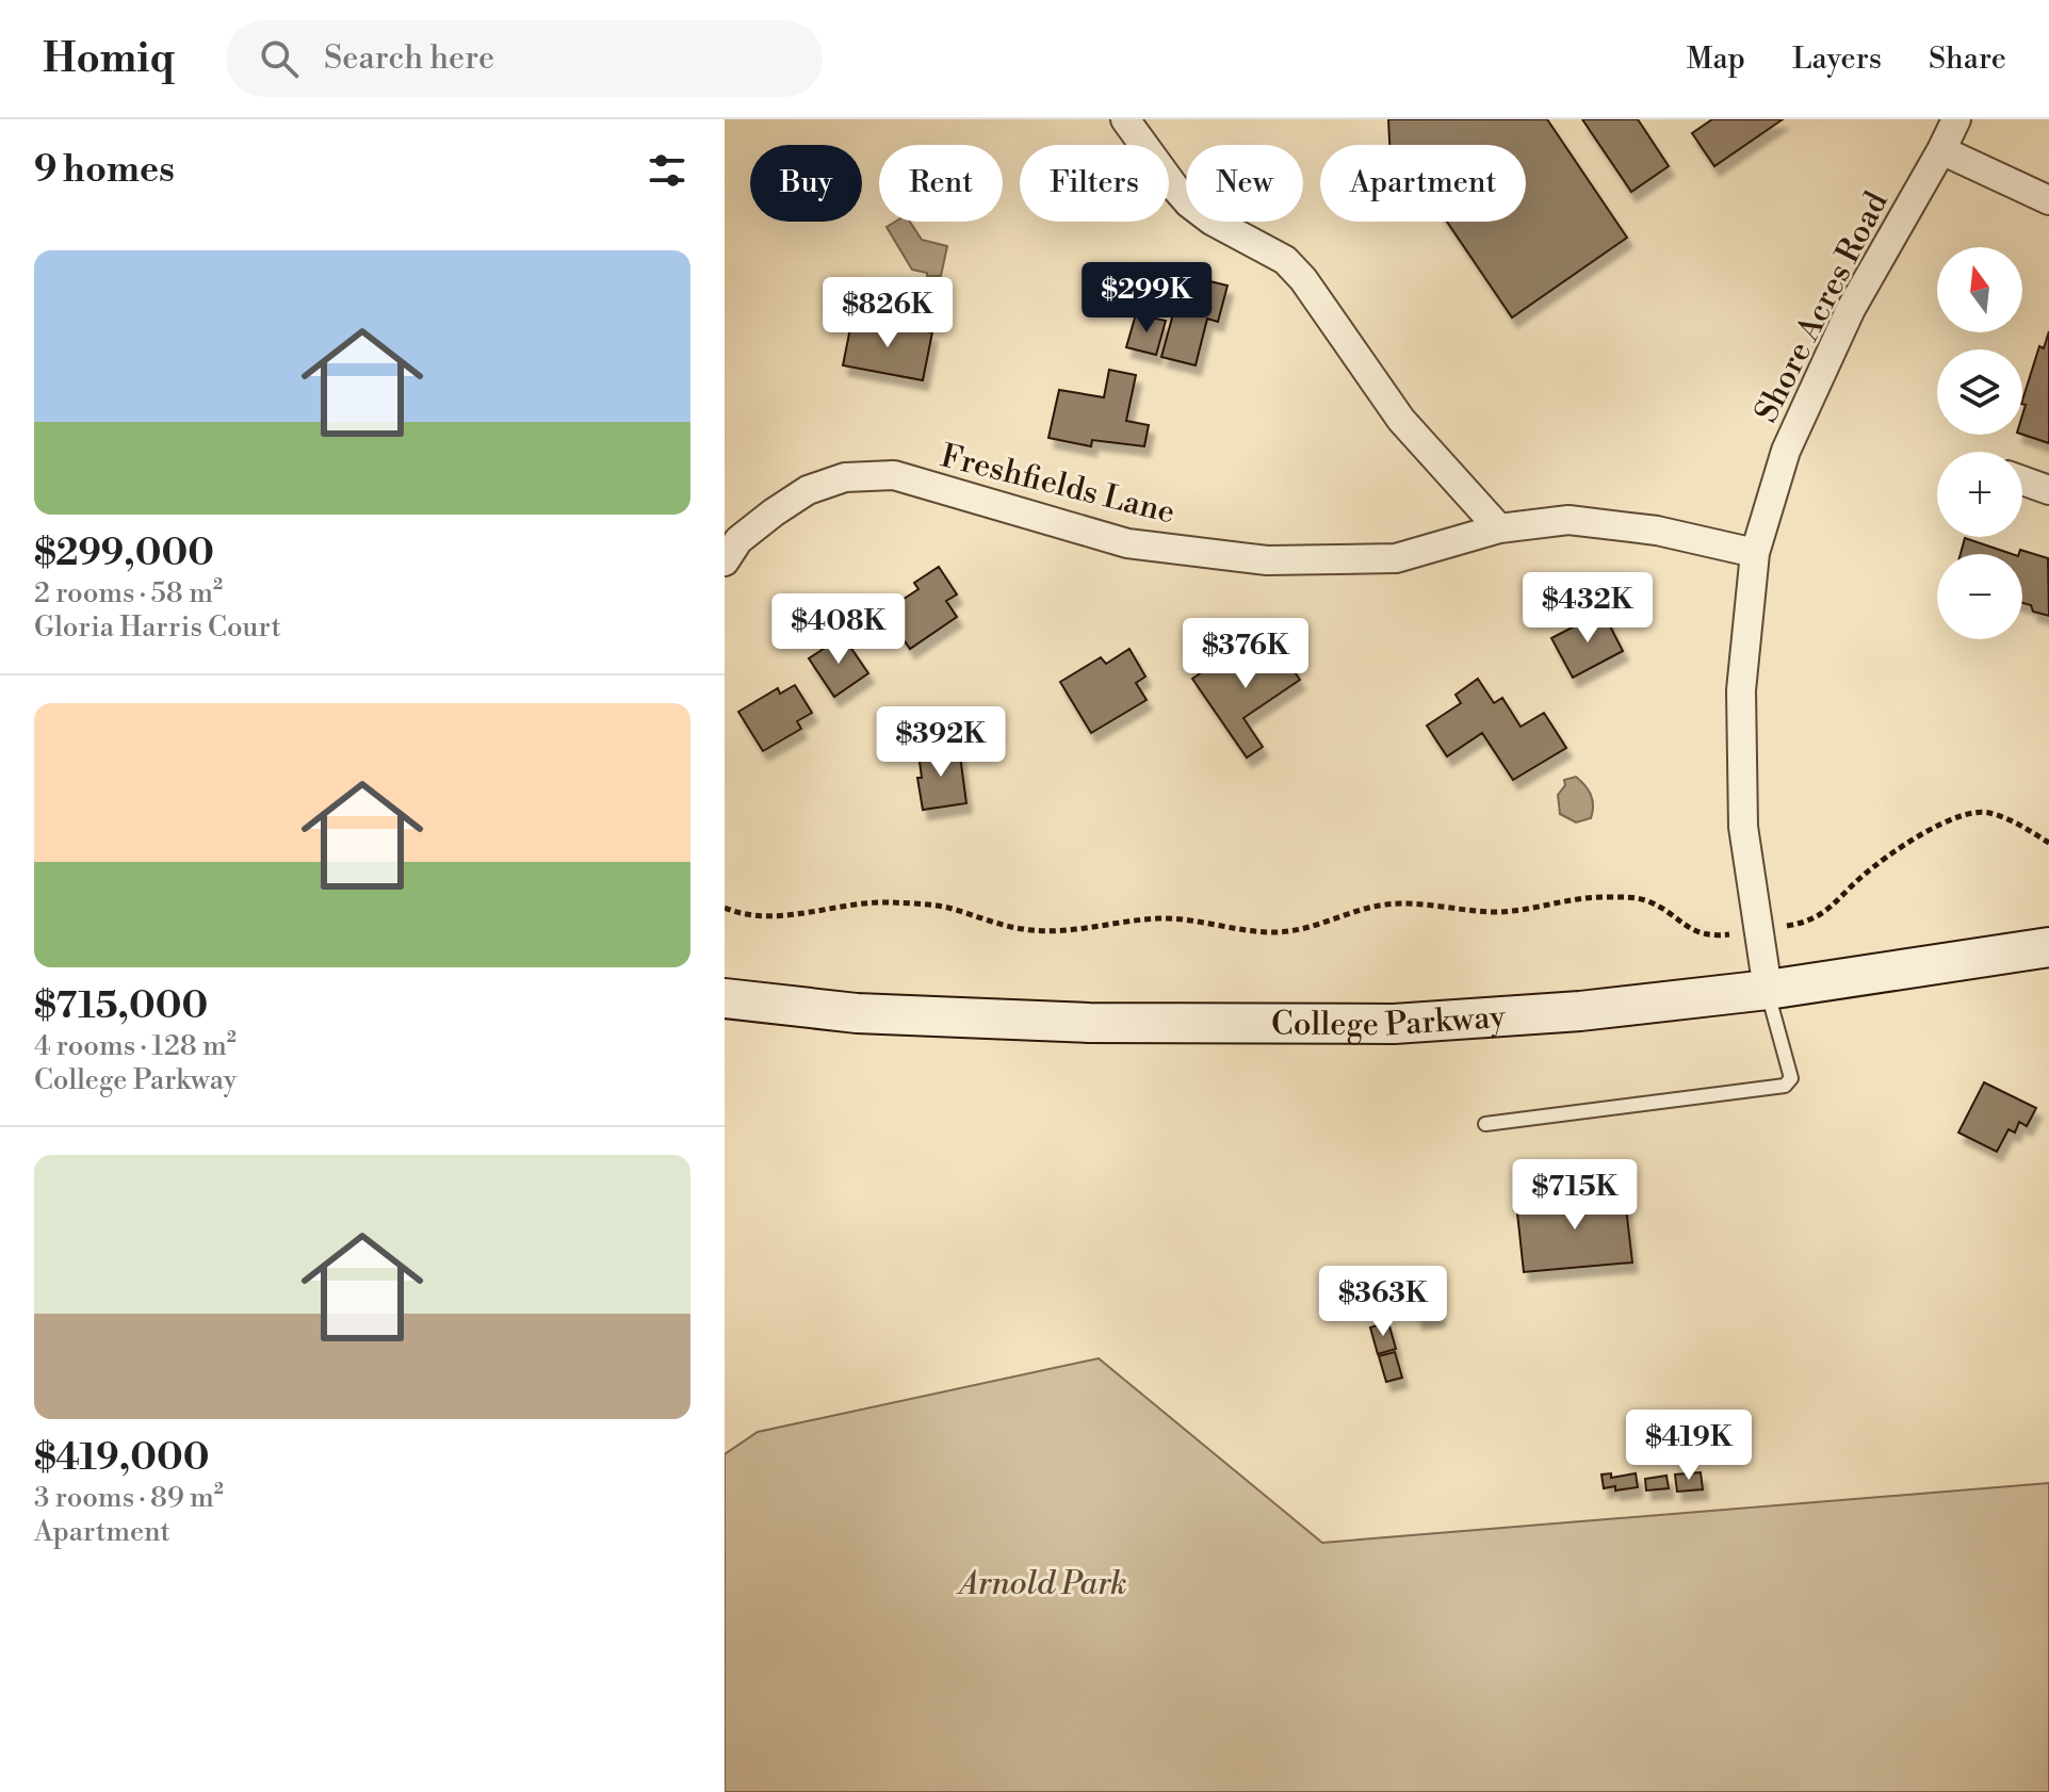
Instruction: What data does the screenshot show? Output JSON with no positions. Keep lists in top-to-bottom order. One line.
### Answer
{"streets":{"main road":["College Parkway"],"street":["Shore Acres Road","Freshfields Lane"]},"crossings":[["Shore Acres Road","Freshfields Lane"],["Shore Acres Road","College Parkway"]],"parks":["Arnold Park"],"north":"top","page":{"header":"Homiq","search":"Search here","nav":["Map","Layers","Share"],"heading":"9 homes","chip":["Buy","Rent","Filters","New","Apartment"],"list":[{"name":"$299,000","note":"2 rooms · 58 m² · Gloria Harris Court"},{"name":"$715,000","note":"4 rooms · 128 m² · College Parkway"},{"name":"$419,000","note":"3 rooms · 89 m² · Apartment"}],"map_buttons":["+","−"],"price":["$299K","$826K","$432K","$408K","$376K","$392K","$715K","$363K","$419K"]}}
